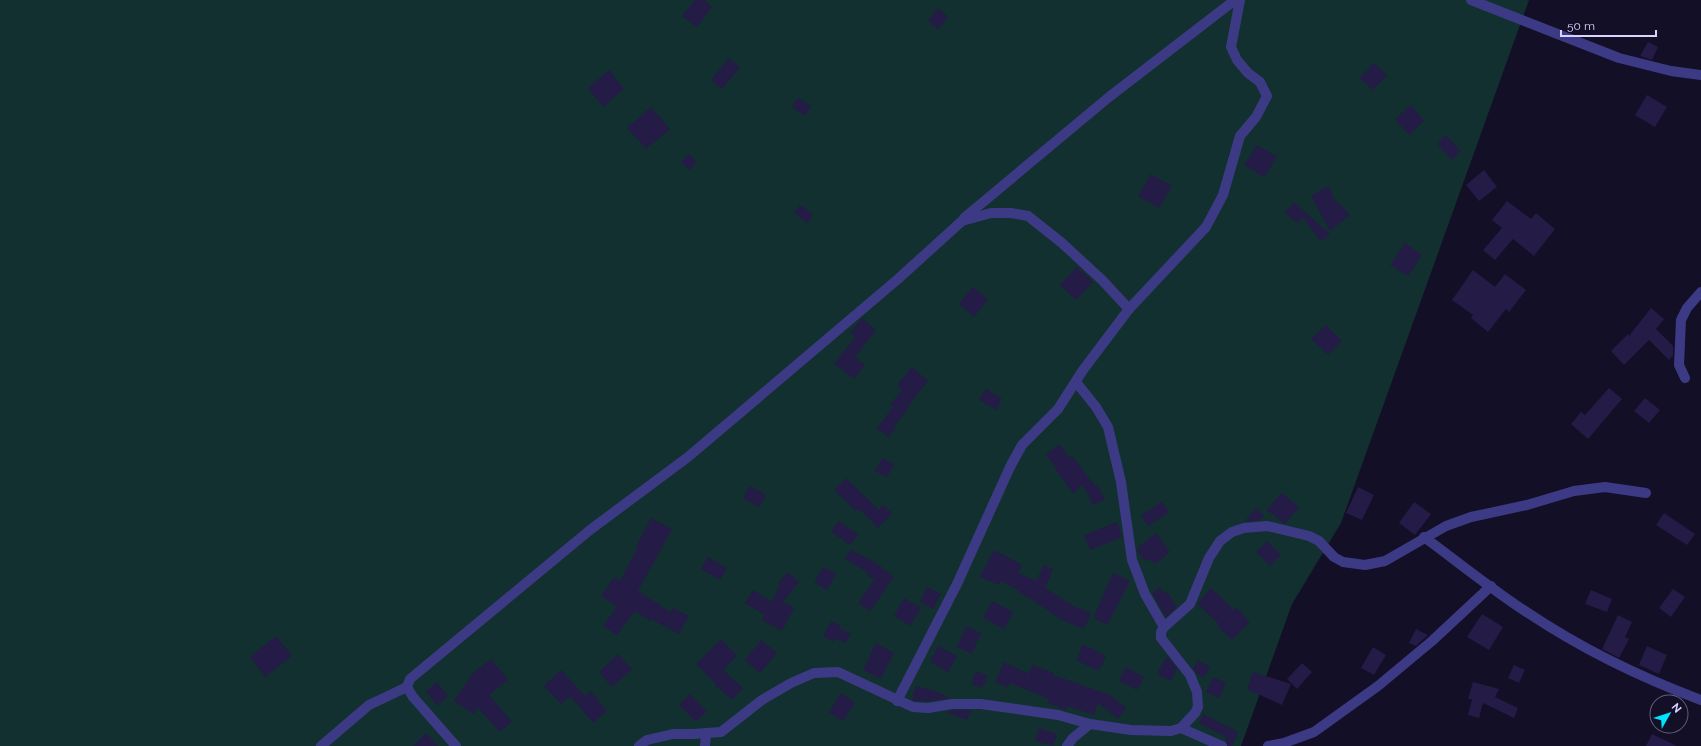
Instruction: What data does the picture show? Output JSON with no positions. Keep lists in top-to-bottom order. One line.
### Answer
{"scale_bar":"50 m","north":"top right"}
